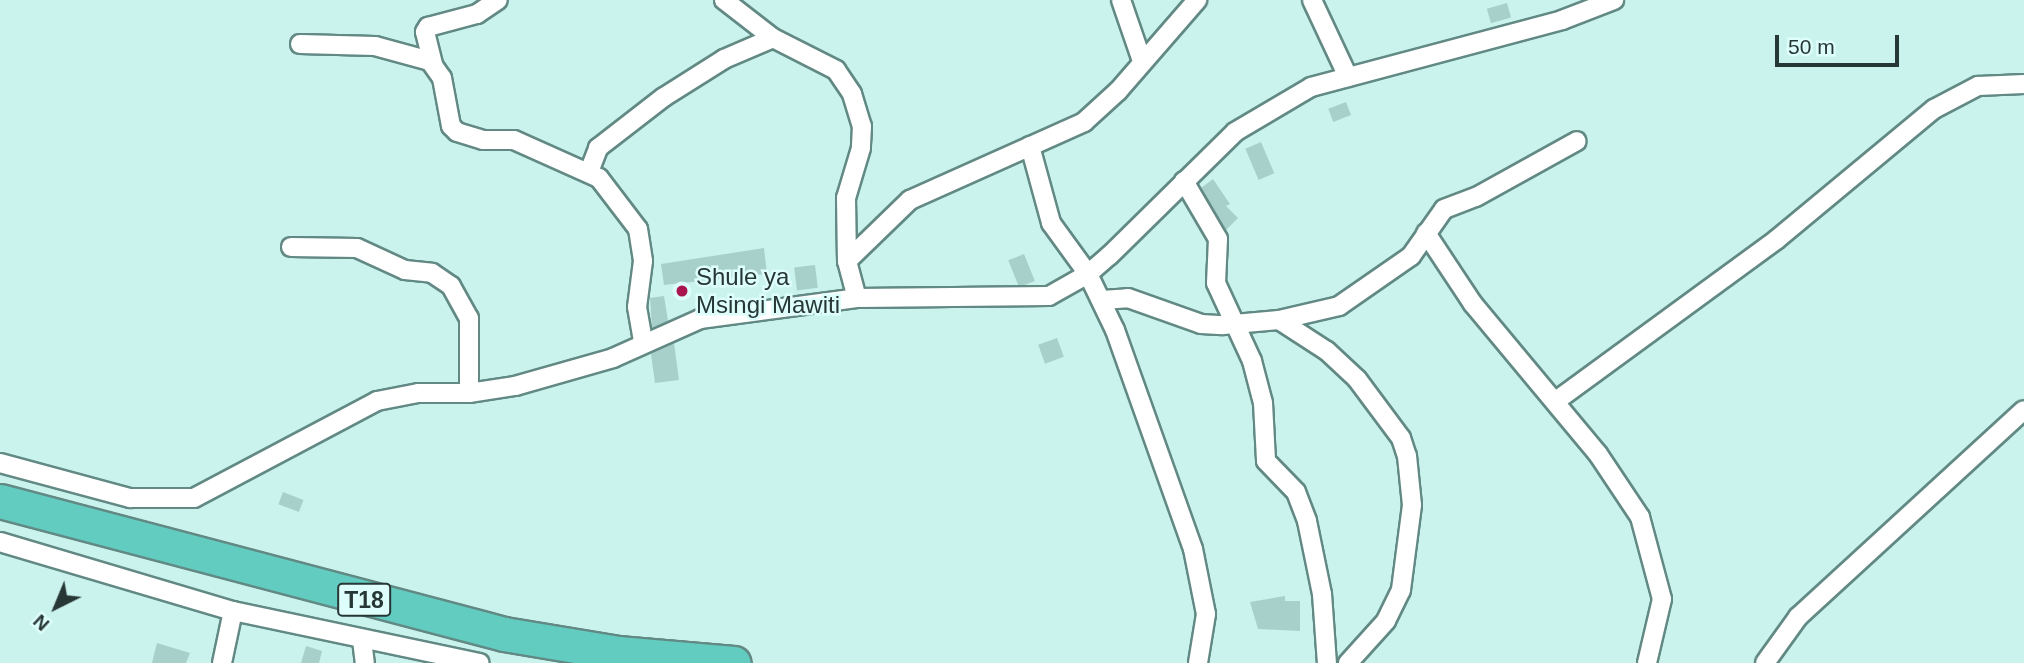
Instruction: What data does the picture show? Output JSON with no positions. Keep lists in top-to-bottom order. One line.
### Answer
{"streets":{"highway":["T18"]},"places":["Shule ya Msingi Mawiti"],"scale_bar":"50 m","north":"bottom left"}
